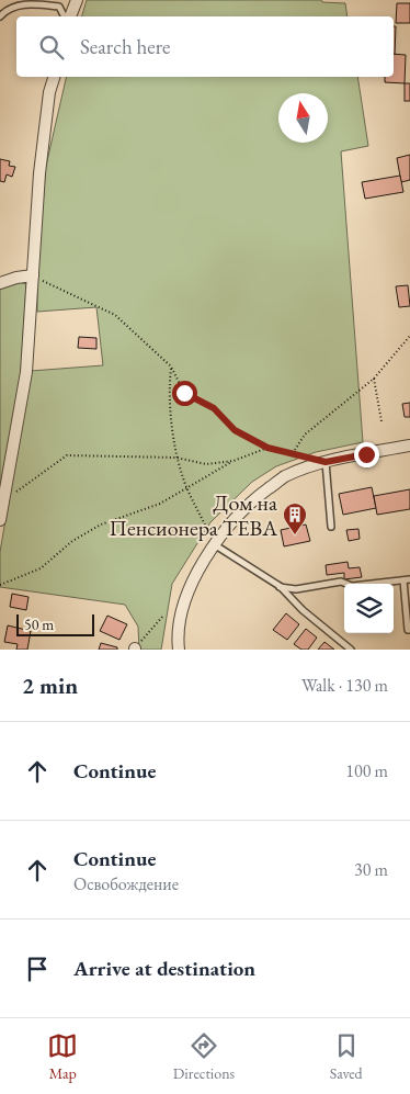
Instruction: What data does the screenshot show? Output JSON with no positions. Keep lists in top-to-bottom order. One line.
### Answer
{"places":{"building":["Дом на Пенсионера ТЕВА"]},"scale_bar":"50 m","north":"top","page":{"search":"Search here","scale":"50 m","heading":["2 min","Walk · 130 m"],"list":[["Continue","100 m"],["Continue","Освобождение","30 m"],"Arrive at destination"],"nav":["Map","Directions","Saved"]}}
